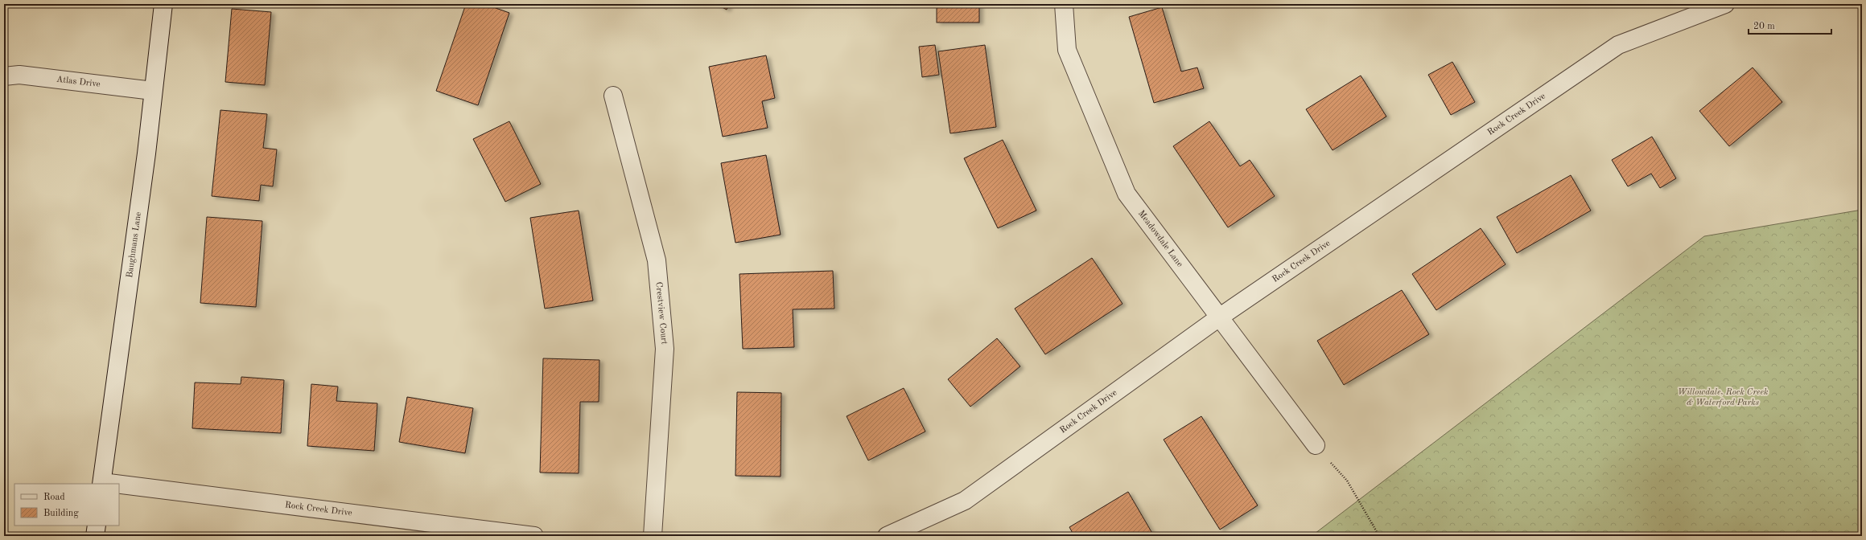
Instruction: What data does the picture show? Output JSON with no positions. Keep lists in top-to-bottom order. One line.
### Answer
{"streets":{"street":["Atlas Drive","Rock Creek Drive","Meadowdale Lane","Baughmans Lane","Crestview Court"]},"crossings":[["Atlas Drive","Baughmans Lane"],["Rock Creek Drive","Meadowdale Lane"]],"parks":["Willowdale, Rock Creek & Waterford Parks"],"legend":["Road","Building"],"scale_bar":"20 m"}
